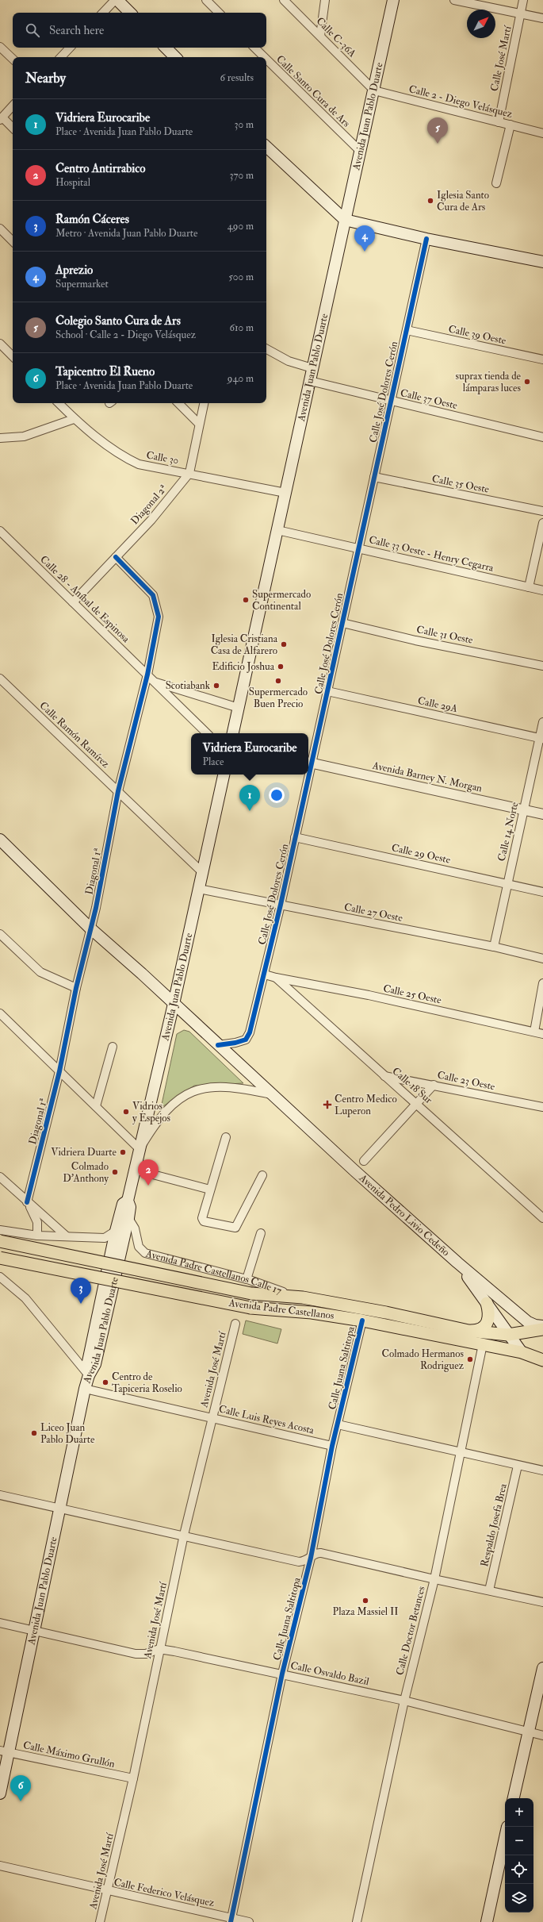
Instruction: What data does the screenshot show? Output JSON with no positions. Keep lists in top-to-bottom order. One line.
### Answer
{"streets":{"main road":["Avenida Juan Pablo Duarte","Avenida Pedro Livio Cedeño","Avenida Padre Castellanos"],"street":["Calle C-36A","Calle José Martí","Calle Santo Cura de Ars","Calle 2 - Diego Velásquez","Calle 39 Oeste","Calle José Dolores Cerón","Calle 37 Oeste","Calle 30","Calle 35 Oeste","Diagonal 2ª","Calle 33 Oeste - Henry Cegarra","Calle 28 - Aníbal de Espinosa","Calle 31 Oeste","Calle 29A","Calle Ramón Ramírez","Avenida Barney N. Morgan","Calle 14 Norte","Calle 29 Oeste","Diagonal 1ª","Calle 27 Oeste","Calle 25 Oeste","Calle 23 Oeste","Calle 18 Sur","Avenida Padre Castellanos Calle 17","Calle Juana Saltitopa","Avenida José Martí","Calle Luis Reyes Acosta","Respaldo Josefa Brea","Calle Doctor Betances","Calle Osvaldo Bazil","Calle Máximo Grullón","Calle Federico Velásquez"]},"crossings":[["Calle C-36A","Calle 2 - Diego Velásquez"],["Calle C-36A","Avenida Juan Pablo Duarte"],["Calle José Martí","Calle 2 - Diego Velásquez"],["Calle Santo Cura de Ars","Avenida Juan Pablo Duarte"],["Calle 2 - Diego Velásquez","Avenida Juan Pablo Duarte"],["Avenida Juan Pablo Duarte","Calle 37 Oeste"],["Avenida Juan Pablo Duarte","Calle 30"],["Avenida Juan Pablo Duarte","Calle 33 Oeste - Henry Cegarra"],["Avenida Juan Pablo Duarte","Calle 28 - Aníbal de Espinosa"],["Avenida Juan Pablo Duarte","Calle Ramón Ramírez"],["Avenida Juan Pablo Duarte","Calle 27 Oeste"],["Avenida Juan Pablo Duarte","Avenida Pedro Livio Cedeño"],["Avenida Juan Pablo Duarte","Avenida Padre Castellanos Calle 17"],["Avenida Juan Pablo Duarte","Calle Luis Reyes Acosta"],["Avenida Juan Pablo Duarte","Calle Osvaldo Bazil"],["Avenida Juan Pablo Duarte","Calle Máximo Grullón"],["Calle 39 Oeste","Calle José Dolores Cerón"],["Calle José Dolores Cerón","Calle 37 Oeste"],["Calle José Dolores Cerón","Calle 35 Oeste"],["Calle José Dolores Cerón","Calle 33 Oeste - Henry Cegarra"],["Calle José Dolores Cerón","Calle 31 Oeste"],["Calle José Dolores Cerón","Calle 29A"],["Calle José Dolores Cerón","Avenida Barney N. Morgan"],["Calle José Dolores Cerón","Calle 29 Oeste"],["Calle José Dolores Cerón","Calle 27 Oeste"],["Calle José Dolores Cerón","Calle 18 Sur"],["Calle José Dolores Cerón","Avenida Pedro Livio Cedeño"],["Calle 30","Diagonal 2ª"],["Diagonal 2ª","Calle 28 - Aníbal de Espinosa"],["Diagonal 2ª","Diagonal 1ª"],["Calle 28 - Aníbal de Espinosa","Diagonal 1ª"],["Calle 29A","Calle 14 Norte"],["Calle Ramón Ramírez","Diagonal 1ª"],["Avenida Barney N. Morgan","Calle 14 Norte"],["Calle 14 Norte","Calle 29 Oeste"],["Calle 14 Norte","Calle 27 Oeste"],["Diagonal 1ª","Avenida Pedro Livio Cedeño"],["Calle 25 Oeste","Calle 18 Sur"],["Calle 23 Oeste","Calle 18 Sur"],["Avenida Padre Castellanos Calle 17","Avenida Padre Castellanos"],["Avenida Padre Castellanos","Calle Juana Saltitopa"],["Avenida Padre Castellanos","Calle Doctor Betances"],["Calle Juana Saltitopa","Calle Luis Reyes Acosta"],["Calle Juana Saltitopa","Calle Osvaldo Bazil"],["Calle Juana Saltitopa","Calle Federico Velásquez"],["Avenida José Martí","Calle Luis Reyes Acosta"],["Avenida José Martí","Calle Osvaldo Bazil"],["Avenida José Martí","Calle Máximo Grullón"],["Avenida José Martí","Calle Federico Velásquez"],["Calle Doctor Betances","Calle Osvaldo Bazil"]],"places":{"other":["Iglesia Santo Cura de Ars","suprax tienda de lámparas luces","Supermercado Continental","Iglesia Cristiana Casa de Alfarero","Edificio Joshua","Supermercado Buen Precio","Scotiabank","Vidrios y Espejos","Vidriera Duarte","Colmado D'Anthony","Colmado Hermanos Rodriguez","Centro de Tapiceria Roselio","Liceo Juan Pablo Duarte","Plaza Massiel II"],"health":["Centro Medico Luperon"]},"north":"top right","page":{"search":"Search here","heading":["Nearby","6 results"],"list":[{"mark":"1","name":"Vidriera Eurocaribe","note":"Place · Avenida Juan Pablo Duarte","value":"30 m"},{"mark":"2","name":"Centro Antirrabico","note":"Hospital","value":"370 m"},{"mark":"3","name":"Ramón Cáceres","note":"Metro · Avenida Juan Pablo Duarte","value":"490 m"},{"mark":"4","name":"Aprezio","note":"Supermarket","value":"500 m"},{"mark":"5","name":"Colegio Santo Cura de Ars","note":"School · Calle 2 - Diego Velásquez","value":"610 m"},{"mark":"6","name":"Tapicentro El Rueno","note":"Place · Avenida Juan Pablo Duarte","value":"940 m"}],"pins":["5","4","1","2","3","6"],"popup":["Vidriera Eurocaribe","Place"],"map_buttons":["+","−"]}}
